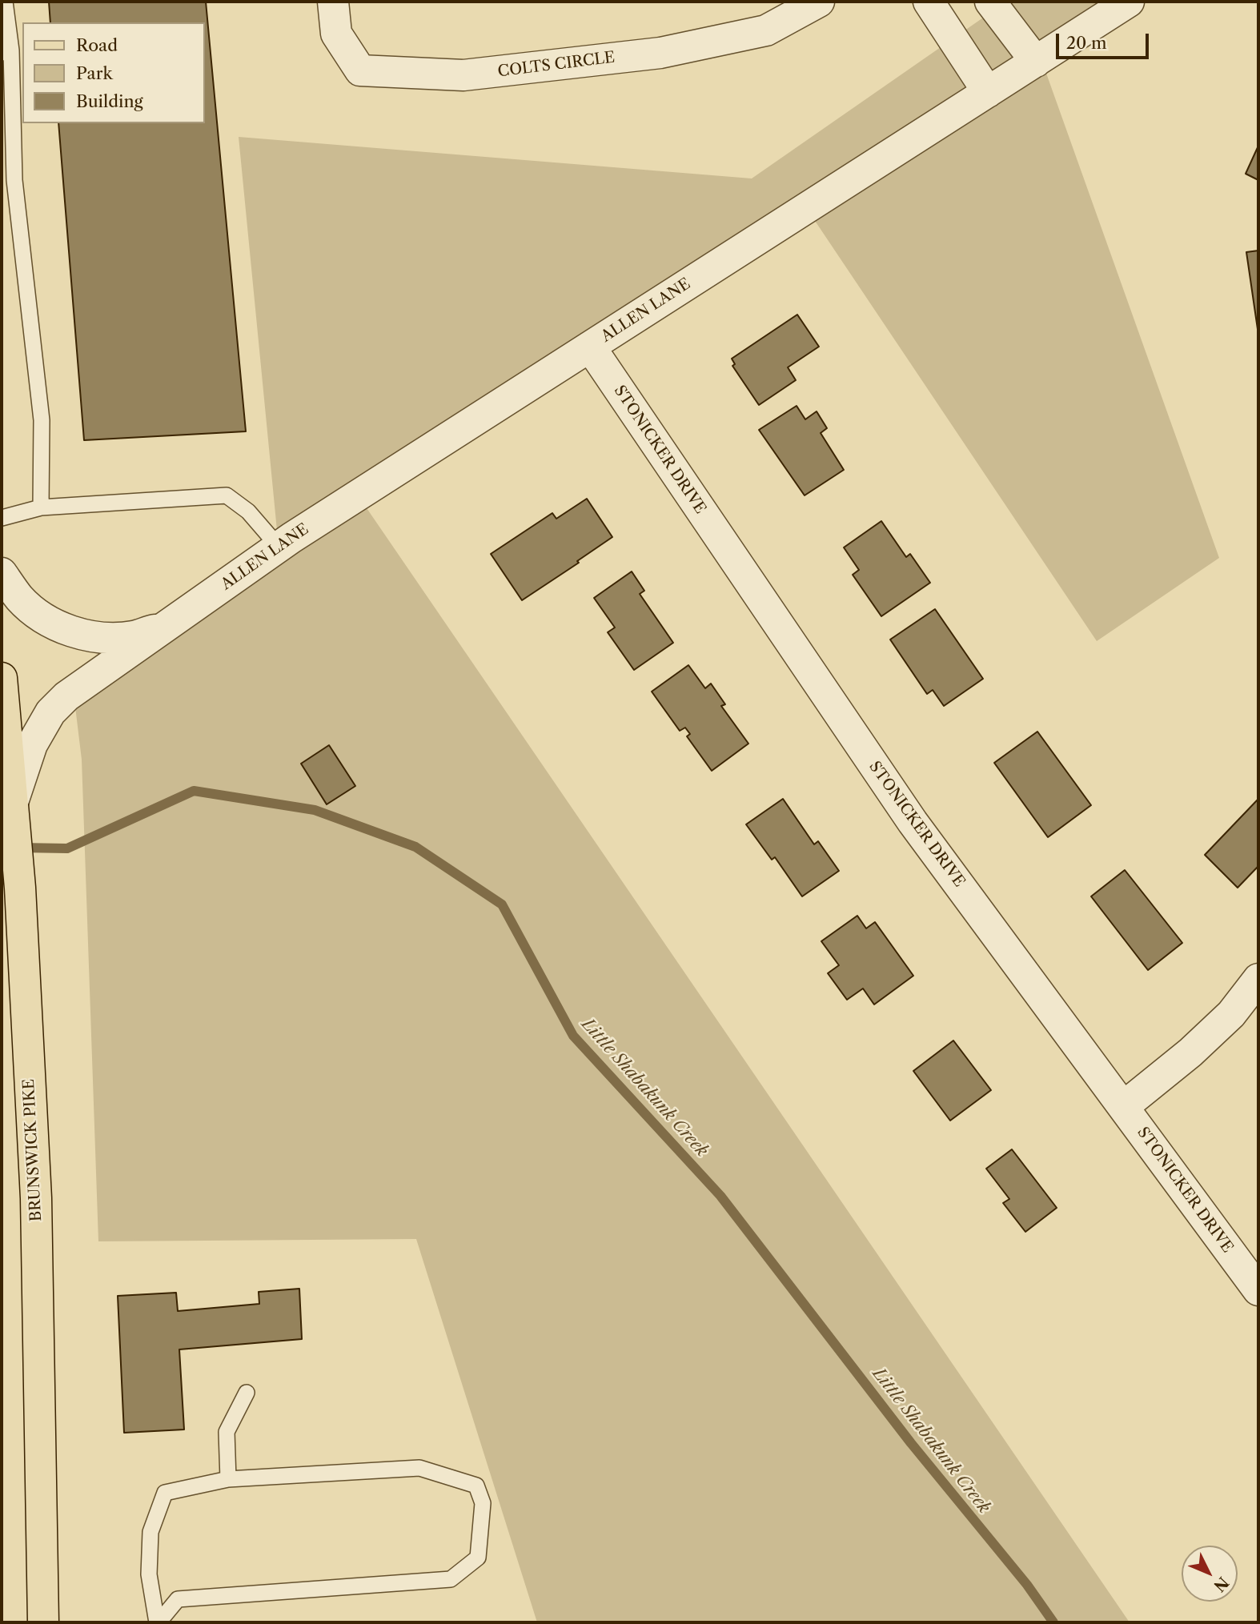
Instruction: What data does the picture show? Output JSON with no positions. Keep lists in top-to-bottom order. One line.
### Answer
{"streets":{"main road":["BRUNSWICK PIKE"],"street":["COLTS CIRCLE","ALLEN LANE","STONICKER DRIVE"]},"crossings":[["ALLEN LANE","STONICKER DRIVE"],["ALLEN LANE","BRUNSWICK PIKE"]],"water":["Little Shabakunk Creek"],"legend":["Road","Park","Building"],"scale_bar":"20 m","north":"bottom right"}
